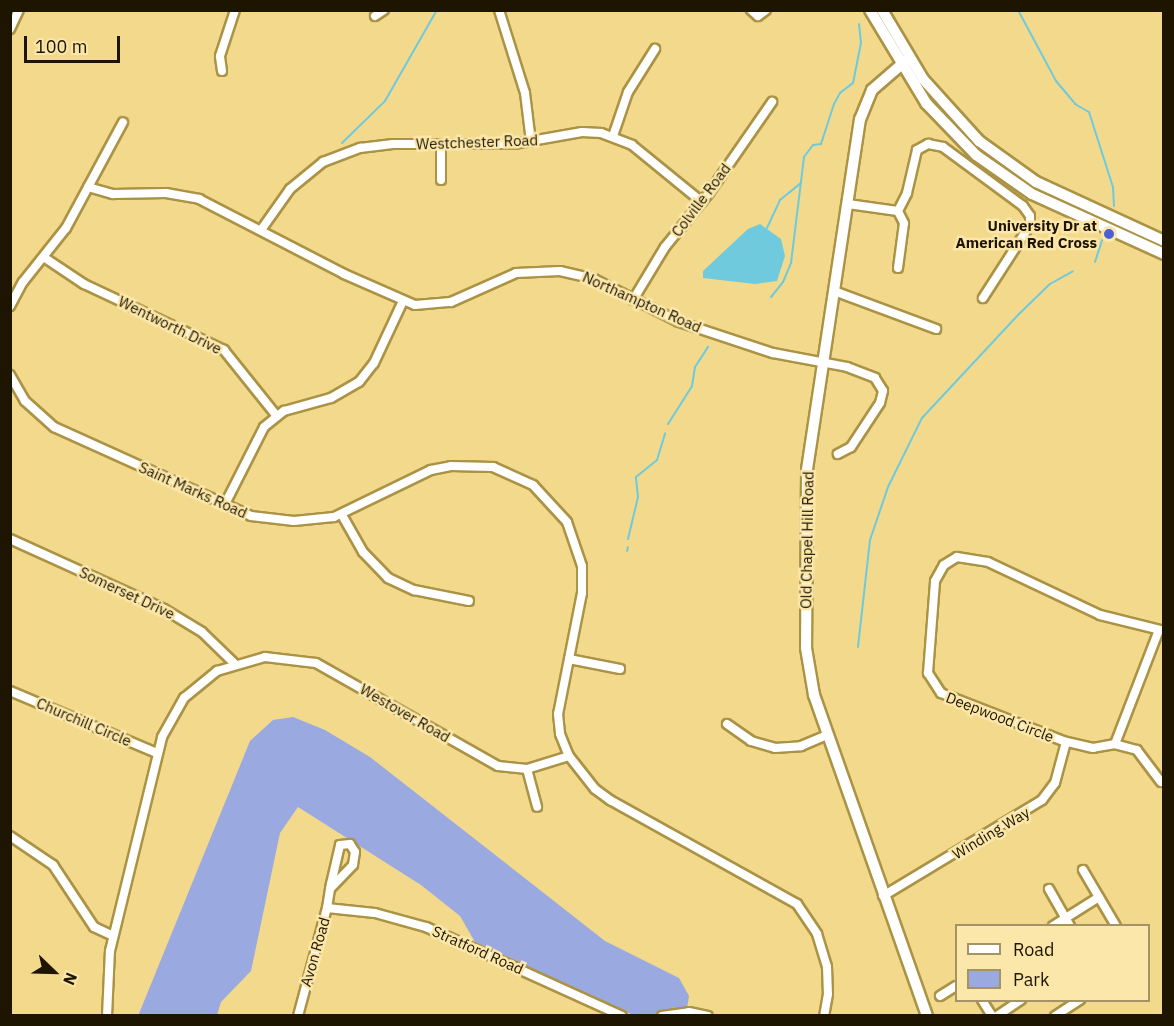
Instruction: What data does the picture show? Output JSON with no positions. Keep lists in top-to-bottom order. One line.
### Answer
{"streets":{"street":["Westchester Road","Colville Road","Northampton Road","Wentworth Drive","Saint Marks Road","Old Chapel Hill Road","Somerset Drive","Westover Road","Deepwood Circle","Churchill Circle","Winding Way","Stratford Road","Avon Road"]},"crossings":[["Westchester Road","Colville Road"],["Westchester Road","Northampton Road"],["Colville Road","Northampton Road"],["Northampton Road","Old Chapel Hill Road"],["Saint Marks Road","Westover Road"],["Old Chapel Hill Road","Winding Way"],["Somerset Drive","Westover Road"],["Westover Road","Churchill Circle"],["Deepwood Circle","Winding Way"],["Stratford Road","Avon Road"]],"places":["University Dr at American Red Cross"],"legend":["Road","Park"],"scale_bar":"100 m","north":"bottom right"}
